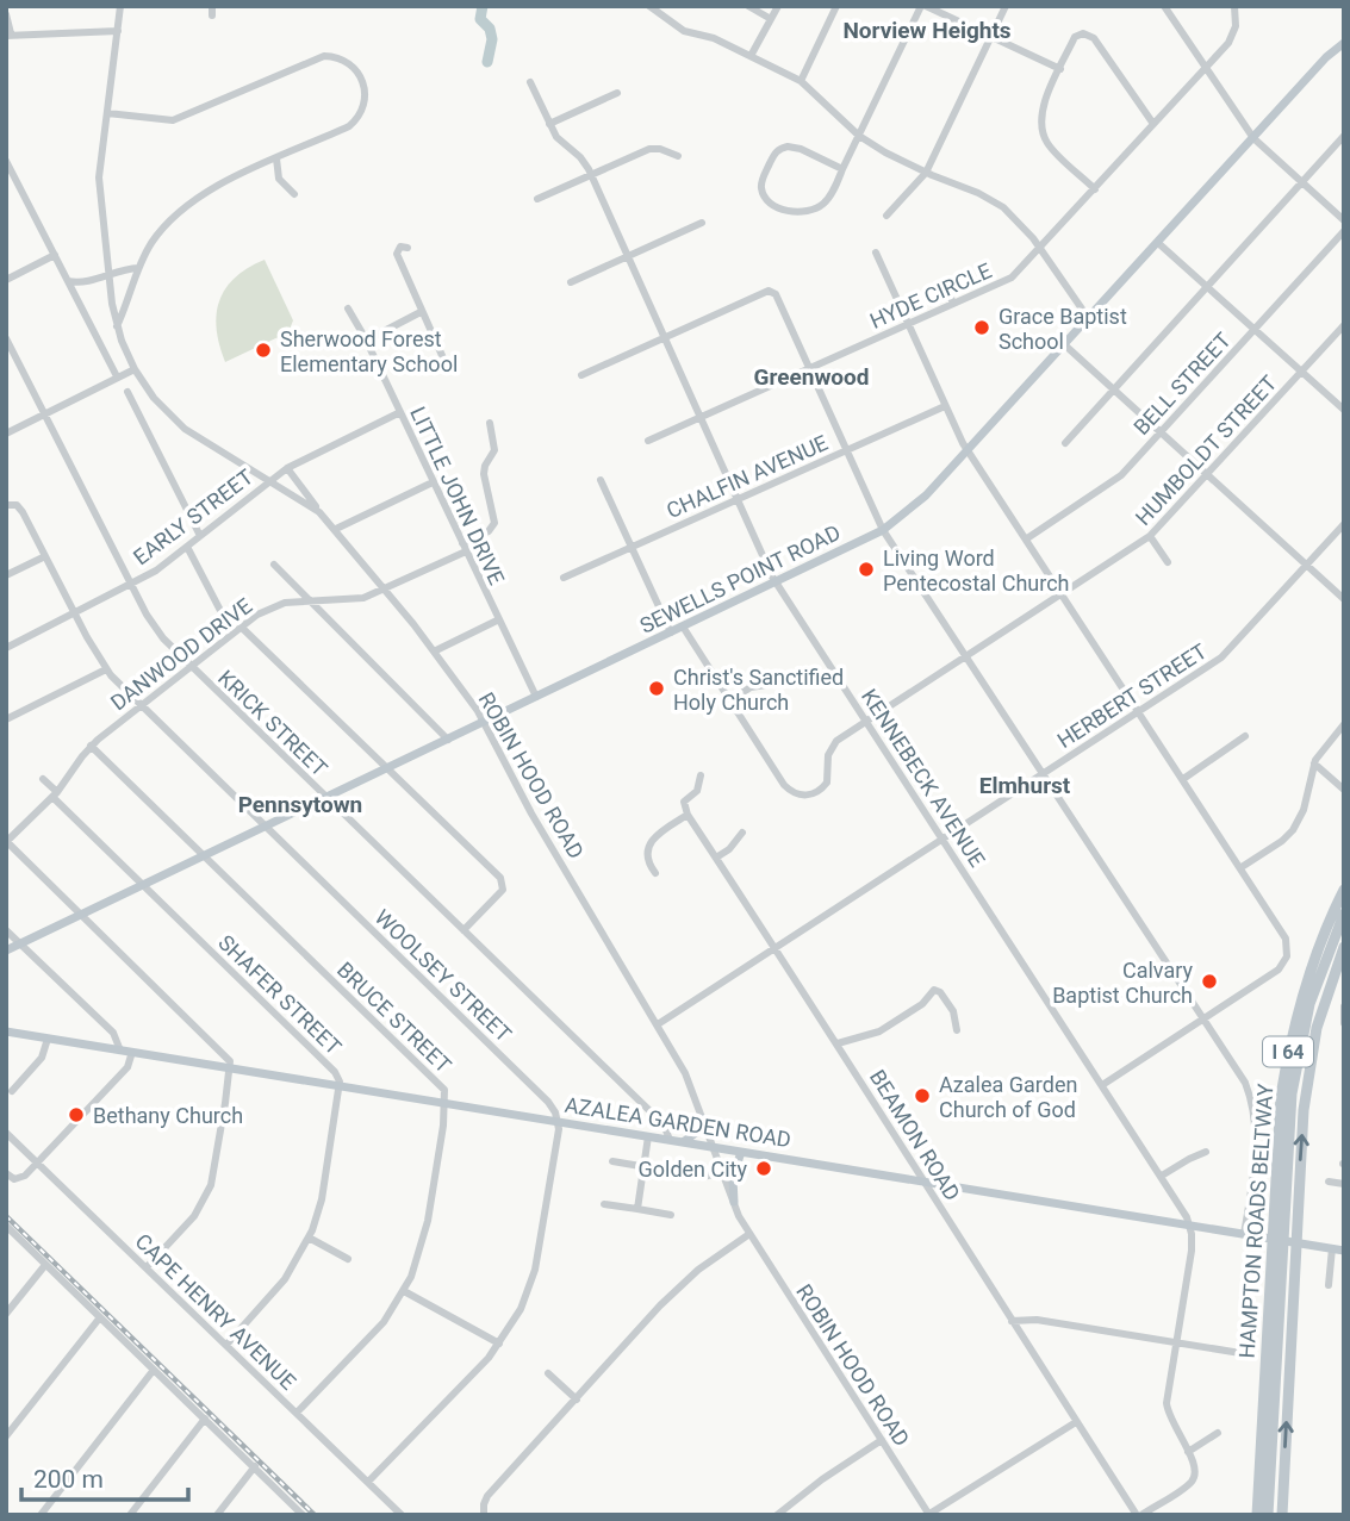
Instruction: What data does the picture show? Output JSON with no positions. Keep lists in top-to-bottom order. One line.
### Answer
{"streets":{"highway":["I 64","HAMPTON ROADS BELTWAY"],"main road":["SEWELLS POINT ROAD","AZALEA GARDEN ROAD"],"street":["HYDE CIRCLE","BELL STREET","HUMBOLDT STREET","CHALFIN AVENUE","LITTLE JOHN DRIVE","EARLY STREET","DANWOOD DRIVE","HERBERT STREET","KRICK STREET","ROBIN HOOD ROAD","KENNEBECK AVENUE","WOOLSEY STREET","SHAFER STREET","BRUCE STREET","BEAMON ROAD","CAPE HENRY AVENUE"]},"crossings":[["HYDE CIRCLE","KENNEBECK AVENUE"],["HUMBOLDT STREET","KENNEBECK AVENUE"],["CHALFIN AVENUE","KENNEBECK AVENUE"],["LITTLE JOHN DRIVE","EARLY STREET"],["LITTLE JOHN DRIVE","SEWELLS POINT ROAD"],["LITTLE JOHN DRIVE","DANWOOD DRIVE"],["EARLY STREET","KRICK STREET"],["EARLY STREET","ROBIN HOOD ROAD"],["EARLY STREET","WOOLSEY STREET"],["SEWELLS POINT ROAD","KRICK STREET"],["SEWELLS POINT ROAD","ROBIN HOOD ROAD"],["SEWELLS POINT ROAD","KENNEBECK AVENUE"],["SEWELLS POINT ROAD","WOOLSEY STREET"],["SEWELLS POINT ROAD","SHAFER STREET"],["SEWELLS POINT ROAD","BRUCE STREET"],["DANWOOD DRIVE","KRICK STREET"],["DANWOOD DRIVE","ROBIN HOOD ROAD"],["DANWOOD DRIVE","WOOLSEY STREET"],["DANWOOD DRIVE","SHAFER STREET"],["DANWOOD DRIVE","BRUCE STREET"],["HERBERT STREET","ROBIN HOOD ROAD"],["HERBERT STREET","KENNEBECK AVENUE"],["HERBERT STREET","BEAMON ROAD"],["KRICK STREET","AZALEA GARDEN ROAD"],["ROBIN HOOD ROAD","AZALEA GARDEN ROAD"],["KENNEBECK AVENUE","AZALEA GARDEN ROAD"],["WOOLSEY STREET","AZALEA GARDEN ROAD"],["SHAFER STREET","AZALEA GARDEN ROAD"],["SHAFER STREET","CAPE HENRY AVENUE"],["BRUCE STREET","AZALEA GARDEN ROAD"],["BRUCE STREET","CAPE HENRY AVENUE"],["AZALEA GARDEN ROAD","BEAMON ROAD"]],"districts":["Norview Heights","Greenwood","Elmhurst","Pennsytown"],"places":["Grace Baptist School","Sherwood Forest Elementary School","Living Word Pentecostal Church","Christ's Sanctified Holy Church","Calvary Baptist Church","Azalea Garden Church of God","Bethany Church","Golden City"],"scale_bar":"200 m"}
